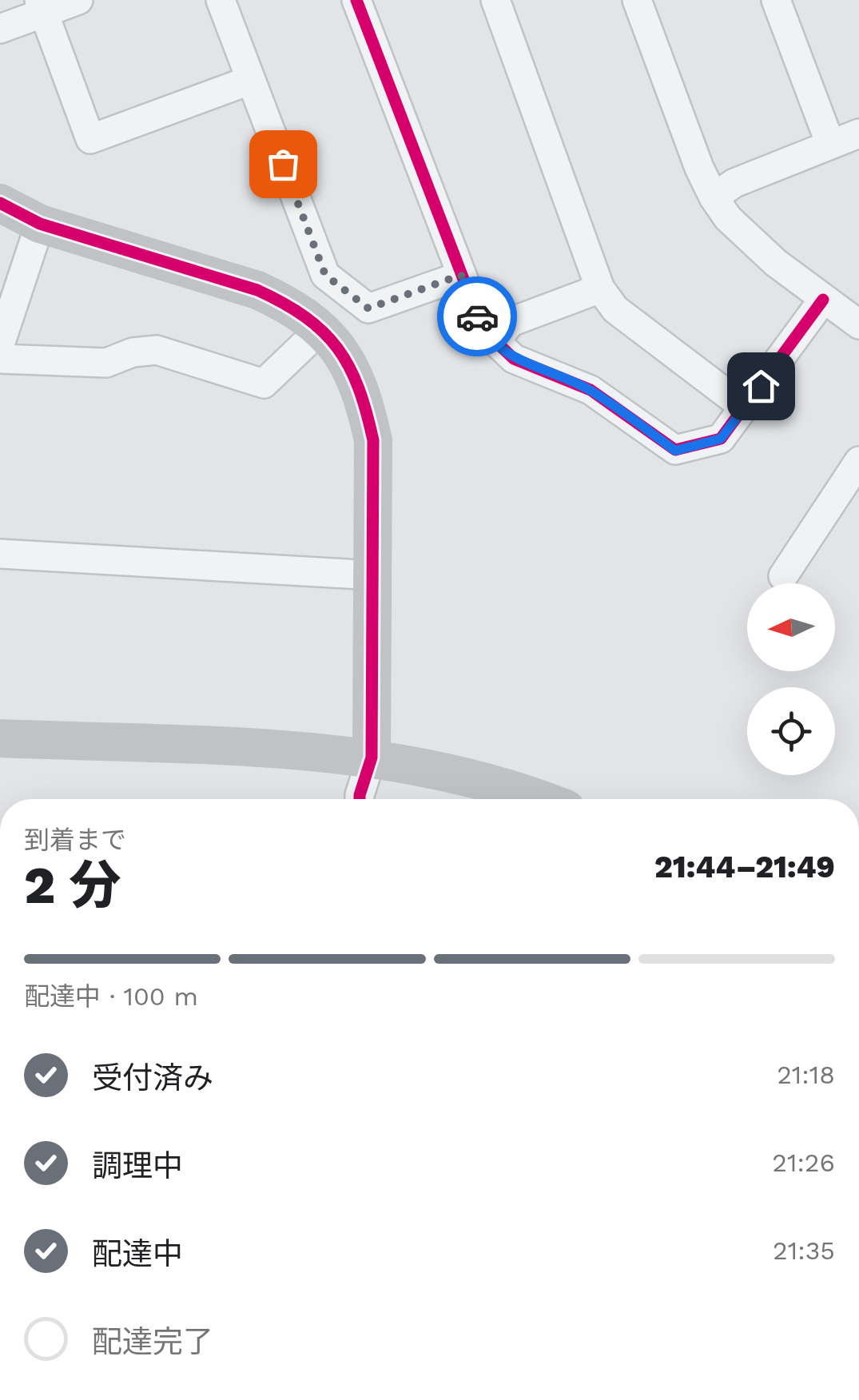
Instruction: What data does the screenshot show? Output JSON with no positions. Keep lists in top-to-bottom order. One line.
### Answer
{"north":"left","page":{"heading":["2 分","到着まで","21:44–21:49"],"bar":"配達中 · 100 m","list":[["受付済み","21:18"],["調理中","21:26"],["配達中","21:35"],"配達完了"]}}
